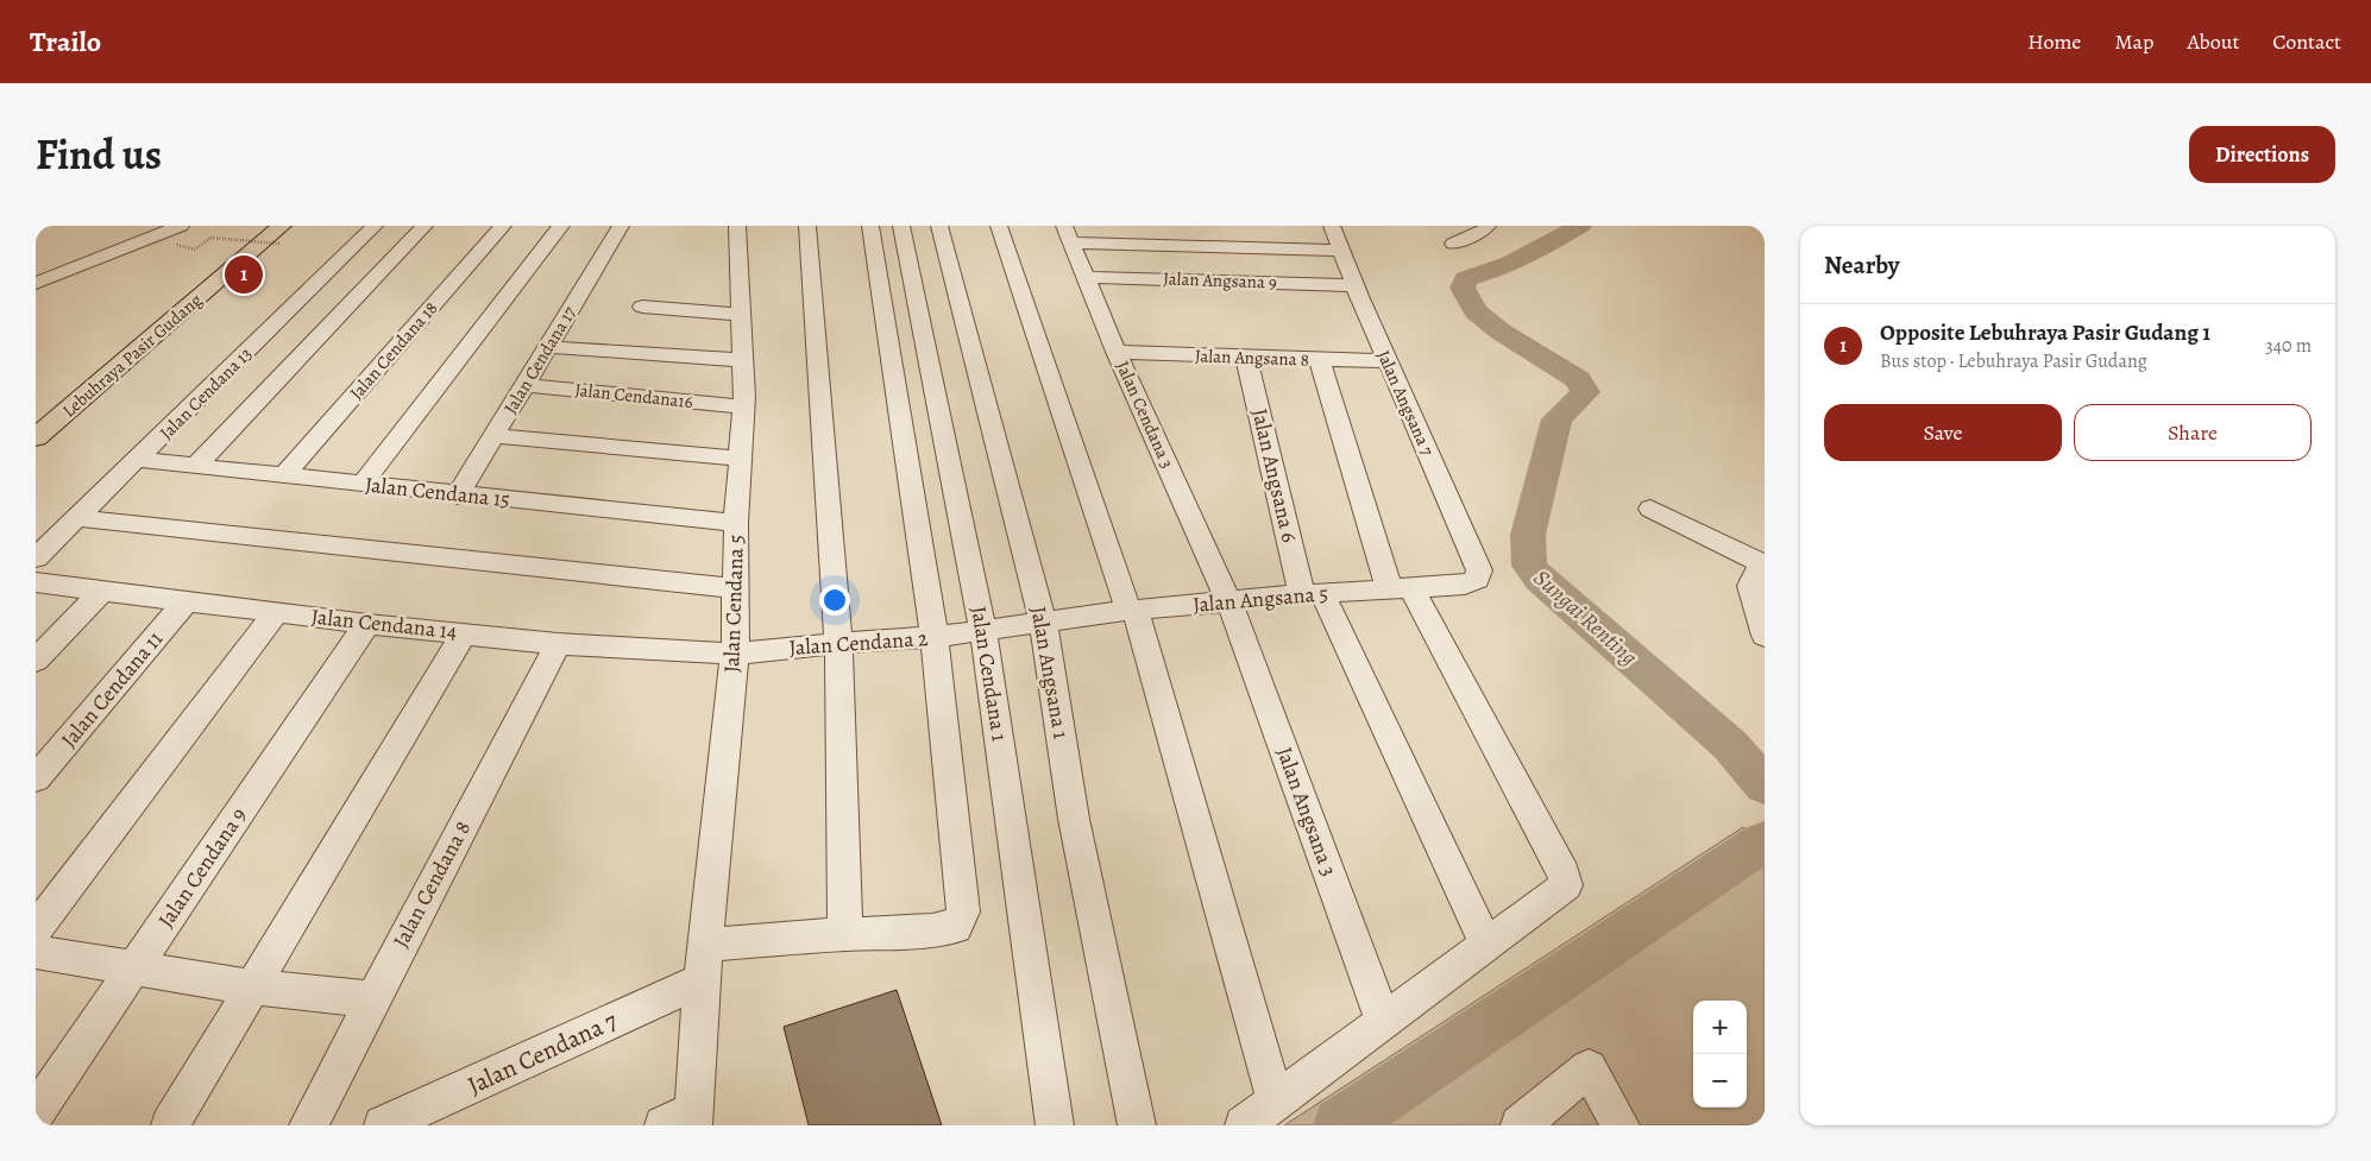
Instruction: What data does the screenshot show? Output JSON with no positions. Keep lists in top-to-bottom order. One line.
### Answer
{"streets":{"highway":["Lebuhraya Pasir Gudang"],"street":["Jalan Angsana 9","Jalan Cendana 18","Jalan Angsana 8","Jalan Cendana 17","Jalan Cendana 13","Jalan Cendana16","Jalan Angsana 7","Jalan Cendana 3","Jalan Angsana 6","Jalan Cendana 15","Jalan Angsana 5","Jalan Cendana 5","Jalan Cendana 14","Jalan Cendana 2","Jalan Angsana 1","Jalan Cendana 1","Jalan Cendana 11","Jalan Angsana 3","Jalan Cendana 9","Jalan Cendana 8","Jalan Cendana 7"]},"crossings":[["Jalan Angsana 9","Jalan Angsana 7"],["Jalan Angsana 9","Jalan Cendana 3"],["Jalan Cendana 18","Jalan Cendana 15"],["Jalan Angsana 8","Jalan Angsana 7"],["Jalan Angsana 8","Jalan Cendana 3"],["Jalan Angsana 8","Jalan Angsana 6"],["Jalan Cendana 17","Jalan Cendana16"],["Jalan Cendana 17","Jalan Cendana 15"],["Jalan Cendana 13","Jalan Cendana 15"],["Jalan Cendana16","Jalan Cendana 5"],["Jalan Angsana 7","Jalan Angsana 5"],["Jalan Cendana 3","Jalan Angsana 5"],["Jalan Cendana 3","Jalan Angsana 3"],["Jalan Angsana 6","Jalan Angsana 5"],["Jalan Cendana 15","Jalan Cendana 5"],["Jalan Angsana 5","Jalan Cendana 2"],["Jalan Angsana 5","Jalan Angsana 1"],["Jalan Angsana 5","Jalan Angsana 3"],["Jalan Cendana 5","Jalan Cendana 14"],["Jalan Cendana 5","Jalan Cendana 2"],["Jalan Cendana 5","Jalan Cendana 7"],["Jalan Cendana 14","Jalan Cendana 2"],["Jalan Cendana 14","Jalan Cendana 11"],["Jalan Cendana 14","Jalan Cendana 9"],["Jalan Cendana 14","Jalan Cendana 8"],["Jalan Cendana 2","Jalan Angsana 1"],["Jalan Cendana 2","Jalan Cendana 1"],["Jalan Cendana 2","Jalan Cendana 7"]],"water":["Sungai Renting"],"page":{"header":"Trailo","nav":["Home","Map","About","Contact"],"title":"Find us","buttons":["Directions",["Save","Share"]],"heading":"Nearby","pins":"1","list":[{"mark":"1","name":"Opposite Lebuhraya Pasir Gudang 1","note":"Bus stop · Lebuhraya Pasir Gudang","value":"340 m"}],"map_buttons":["+","−"]}}
